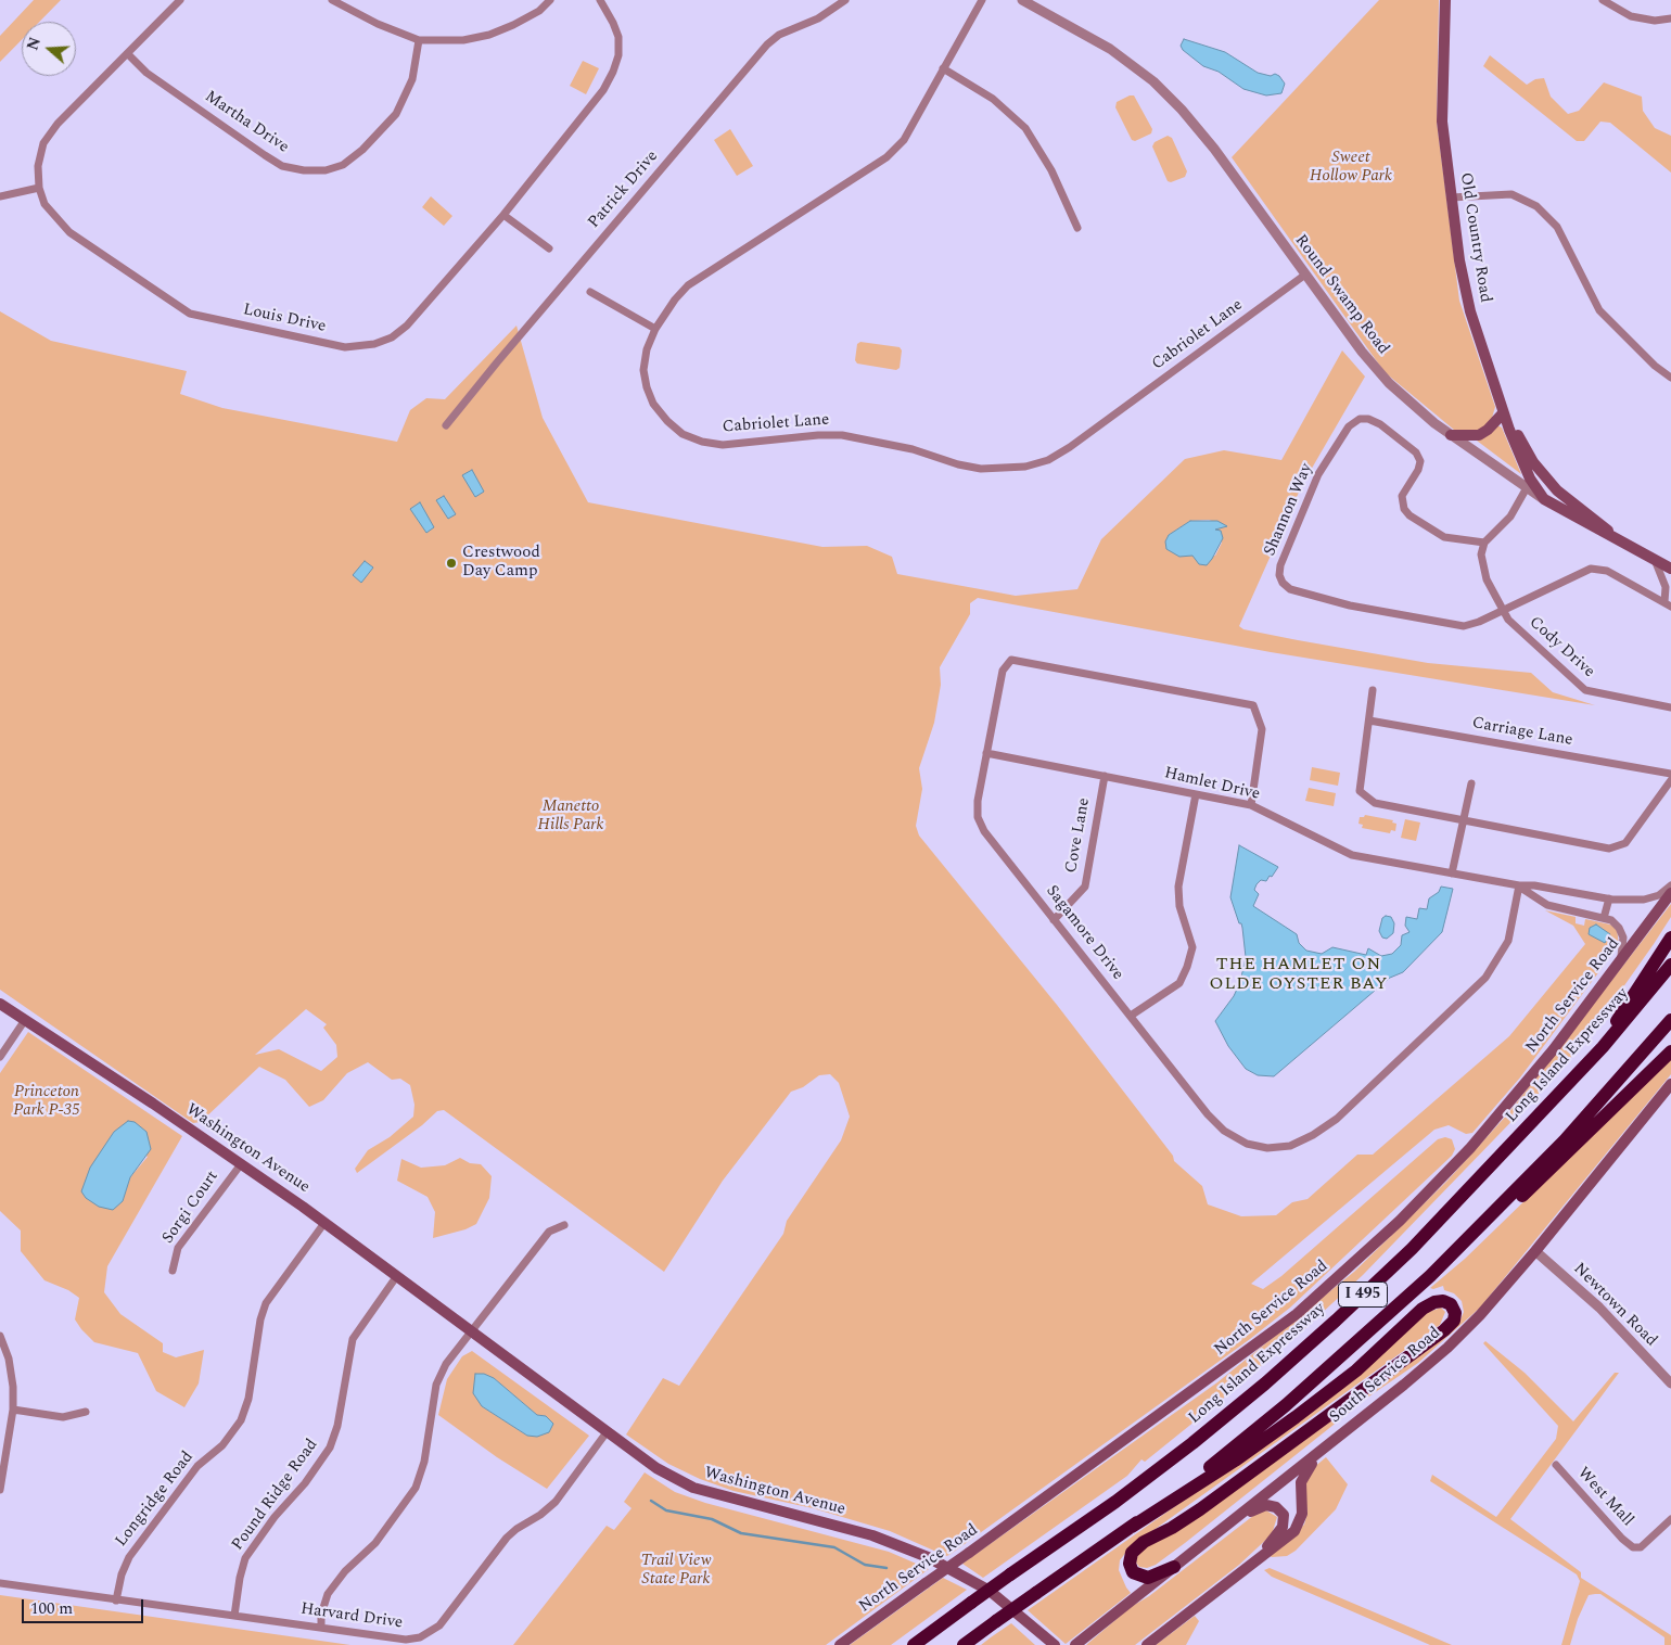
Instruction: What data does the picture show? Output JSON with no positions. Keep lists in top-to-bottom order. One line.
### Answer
{"streets":{"highway":["Long Island Expressway","I 495"],"main road":["Old Country Road","North Service Road","Washington Avenue","South Service Road"],"street":["Martha Drive","Patrick Drive","Round Swamp Road","Louis Drive","Cabriolet Lane","Shannon Way","Cody Drive","Carriage Lane","Hamlet Drive","Cove Lane","Sagamore Drive","Sorgi Court","Newtown Road","Pound Ridge Road","West Mall","Longridge Road","Harvard Drive"]},"crossings":[["Martha Drive","Louis Drive"],["Old Country Road","Round Swamp Road"],["Round Swamp Road","Cabriolet Lane"],["Shannon Way","Cody Drive"],["Hamlet Drive","Cove Lane"],["Hamlet Drive","Sagamore Drive"],["Cove Lane","Sagamore Drive"],["Washington Avenue","Sorgi Court"],["Washington Avenue","Pound Ridge Road"],["Washington Avenue","Longridge Road"],["Washington Avenue","Harvard Drive"],["Newtown Road","South Service Road"],["Pound Ridge Road","Harvard Drive"],["Longridge Road","Harvard Drive"]],"districts":["THE HAMLET ON OLDE OYSTER BAY"],"parks":["Sweet Hollow Park","Manetto Hills Park","Princeton Park P-35","Trail View State Park"],"places":["Crestwood Day Camp"],"scale_bar":"100 m","north":"left"}
